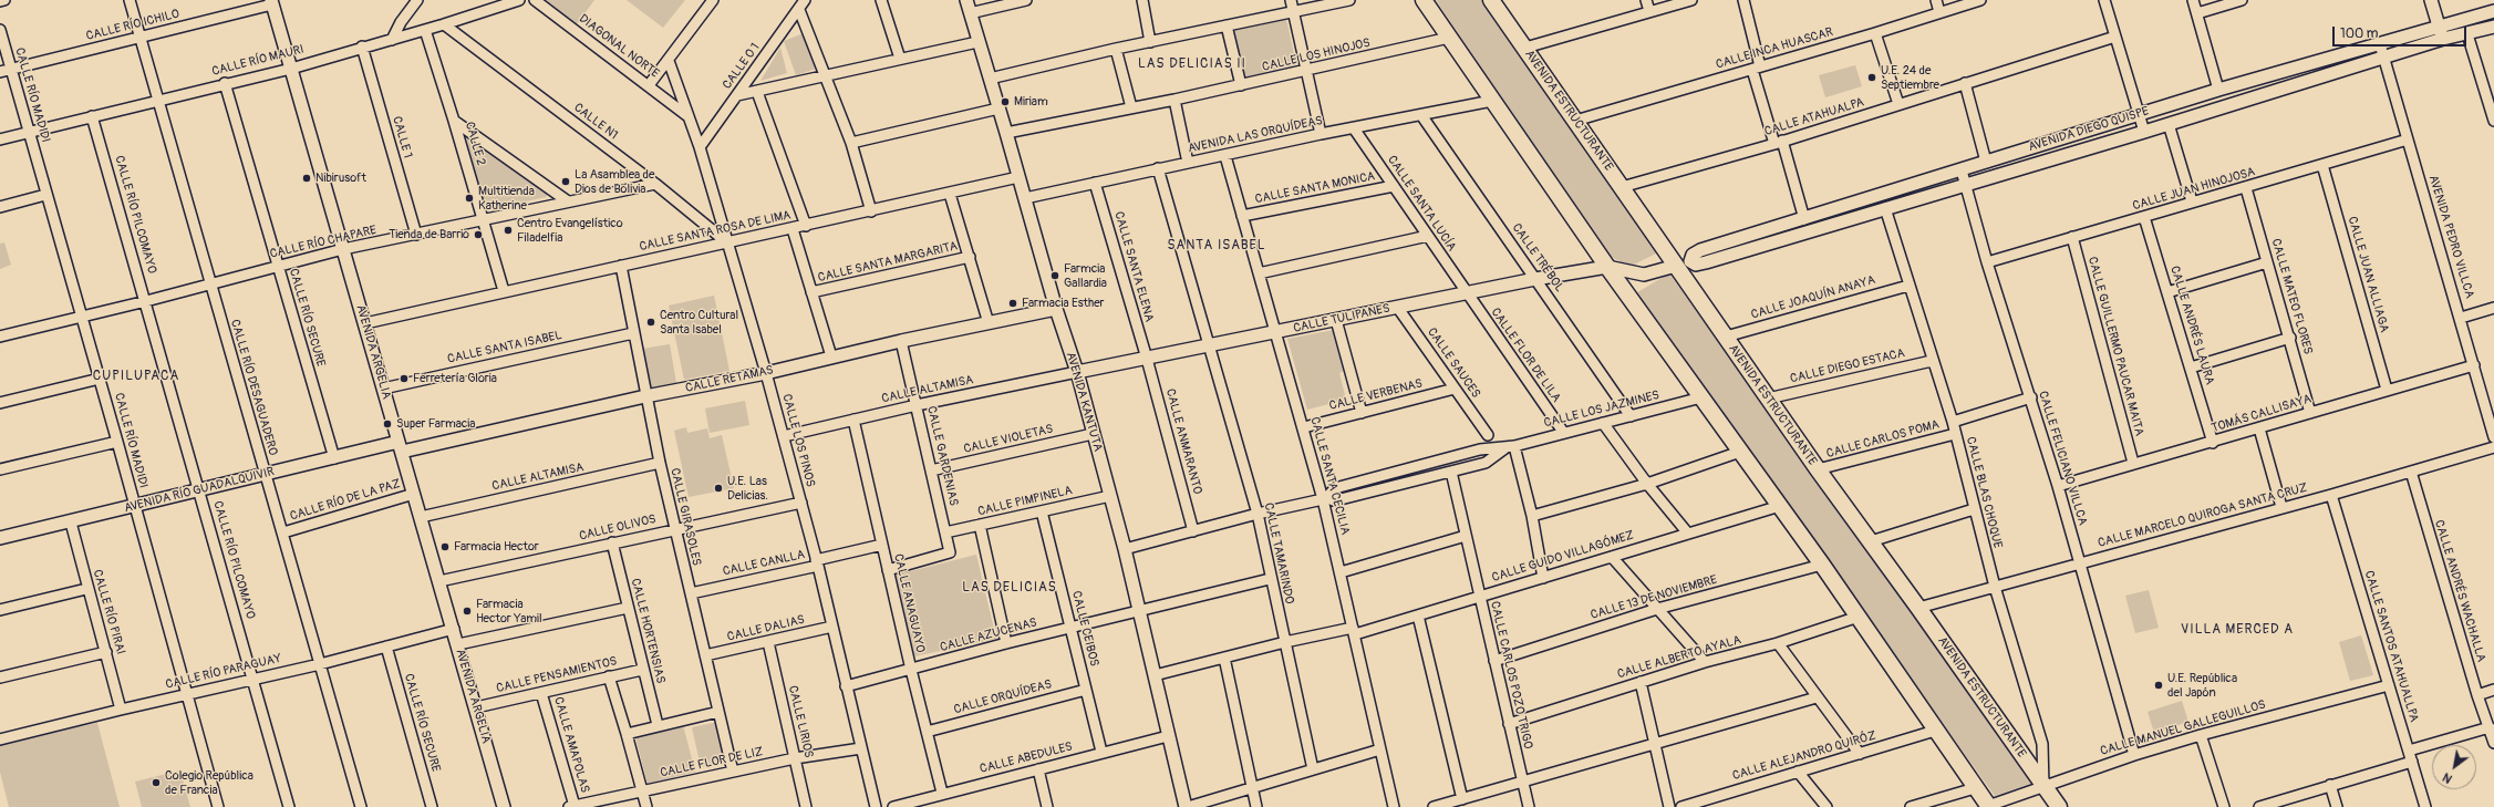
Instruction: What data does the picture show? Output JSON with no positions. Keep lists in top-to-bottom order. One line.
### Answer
{"streets":{"main road":["AVENIDA ESTRUCTURANTE"],"street":["CALLE RÍO ICHILO","DIAGONAL NORTE","CALLE INCA HUASCAR","CALLE LOS HINOJOS","CALLE RÍO MAURI","CALLE O 1","CALLE RÍO MADIDI","CALLE ATAHUALPA","CALLE N1","AVENIDA DIEGO QUISPE","AVENIDA LAS ORQUÍDEAS","CALLE 1","CALLE 2","CALLE SANTA MONICA","CALLE JUAN HINOJOSA","CALLE SANTA LUCÍA","CALLE RÍO PILCOMAYO","CALLE SANTA ROSA DE LIMA","AVENIDA PEDRO VILLCA","CALLE RÍO CHAPARE","CALLE TRÉBOL","CALLE SANTA MARGARITA","CALLE SANTA ELENA","CALLE JUAN ALLIAGA","CALLE MATEO FLORES","CALLE JOAQUÍN ANAYA","CALLE RÍO SECURE","CALLE TULIPANES","CALLE ANDRÉS LAURA","CALLE GUILLERMO PAUCAR MAITA","CALLE SANTA ISABEL","AVENIDA ARGELIA","CALLE FLOR DE LILA","CALLE SAUCES","CALLE DIEGO ESTACA","CALLE RETAMAS","CALLE RÍO DESAGUADERO","CALLE ALTAMISA","CALLE VERBENAS","AVENIDA KANTUTA","CALLE LOS JAZMINES","TOMÁS CALLISAYA","CALLE VIOLETAS","CALLE CARLOS POMA","CALLE LOS PINOS","CALLE ANMARANTO","CALLE GARDENIAS","CALLE FELICIANO VILLCA","CALLE SANTA CECILIA","AVENIDA RÍO GUADALQUIVIR","CALLE BLAS CHOQUE","CALLE RÍO DE LA PAZ","CALLE PIMPINELA","CALLE MARCELO QUIROGA SANTA CRUZ","CALLE GIRASOLES","CALLE OLIVOS","CALLE TAMARINDO","CALLE GUIDO VILLAGÓMEZ","CALLE CANLLA","CALLE ANDRÉS WACHALLA","CALLE 13 DE NOVIEMBRE","CALLE ANAGUAYO","CALLE RÍO PIRAI","CALLE DALIAS","CALLE CEIBOS","CALLE HORTENSIAS","CALLE AZUCENAS","CALLE SANTOS ATAHUALLPA","CALLE ALBERTO AYALA","CALLE RÍO PARAGUAY","CALLE PENSAMIENTOS","CALLE CARLOS POZO TRIGO","CALLE ORQUÍDEAS","CALLE LIRIOS","CALLE MANUEL GALLEGUILLOS","CALLE AMAPOLAS","CALLE ALEJANDRO QUIRÓZ","CALLE ABEDULES","CALLE FLOR DE LIZ"]},"crossings":[["CALLE RÍO ICHILO","CALLE RÍO MADIDI"],["CALLE RÍO ICHILO","AVENIDA ARGELIA"],["CALLE RÍO ICHILO","CALLE RÍO DESAGUADERO"],["DIAGONAL NORTE","CALLE LOS PINOS"],["CALLE INCA HUASCAR","AVENIDA ESTRUCTURANTE"],["CALLE LOS HINOJOS","AVENIDA KANTUTA"],["CALLE RÍO MAURI","CALLE RÍO MADIDI"],["CALLE RÍO MAURI","CALLE N1"],["CALLE RÍO MAURI","CALLE 1"],["CALLE RÍO MAURI","CALLE 2"],["CALLE RÍO MAURI","CALLE RÍO PILCOMAYO"],["CALLE RÍO MAURI","CALLE RÍO SECURE"],["CALLE RÍO MAURI","AVENIDA ARGELIA"],["CALLE RÍO MAURI","CALLE RÍO DESAGUADERO"],["CALLE O 1","CALLE LOS PINOS"],["CALLE RÍO MADIDI","CALLE RÍO CHAPARE"],["CALLE RÍO MADIDI","AVENIDA RÍO GUADALQUIVIR"],["CALLE RÍO MADIDI","CALLE RÍO PARAGUAY"],["AVENIDA ESTRUCTURANTE","CALLE ATAHUALPA"],["AVENIDA ESTRUCTURANTE","AVENIDA DIEGO QUISPE"],["AVENIDA ESTRUCTURANTE","CALLE JOAQUÍN ANAYA"],["AVENIDA ESTRUCTURANTE","CALLE DIEGO ESTACA"],["AVENIDA ESTRUCTURANTE","CALLE CARLOS POMA"],["AVENIDA ESTRUCTURANTE","CALLE BLAS CHOQUE"],["AVENIDA ESTRUCTURANTE","CALLE MARCELO QUIROGA SANTA CRUZ"],["AVENIDA ESTRUCTURANTE","CALLE MANUEL GALLEGUILLOS"],["CALLE N1","CALLE SANTA ROSA DE LIMA"],["CALLE N1","CALLE RÍO CHAPARE"],["CALLE N1","CALLE LOS PINOS"],["AVENIDA DIEGO QUISPE","AVENIDA PEDRO VILLCA"],["AVENIDA DIEGO QUISPE","CALLE TULIPANES"],["AVENIDA DIEGO QUISPE","CALLE FELICIANO VILLCA"],["AVENIDA DIEGO QUISPE","CALLE BLAS CHOQUE"],["AVENIDA LAS ORQUÍDEAS","CALLE SANTA LUCÍA"],["AVENIDA LAS ORQUÍDEAS","CALLE TRÉBOL"],["AVENIDA LAS ORQUÍDEAS","CALLE SANTA ELENA"],["AVENIDA LAS ORQUÍDEAS","AVENIDA KANTUTA"],["AVENIDA LAS ORQUÍDEAS","CALLE SANTA CECILIA"],["AVENIDA LAS ORQUÍDEAS","CALLE TAMARINDO"],["CALLE 1","CALLE RÍO CHAPARE"],["CALLE 2","CALLE SANTA ROSA DE LIMA"],["CALLE 2","CALLE RÍO CHAPARE"],["CALLE SANTA MONICA","CALLE SANTA LUCÍA"],["CALLE SANTA MONICA","CALLE SANTA CECILIA"],["CALLE JUAN HINOJOSA","AVENIDA PEDRO VILLCA"],["CALLE JUAN HINOJOSA","CALLE JUAN ALLIAGA"],["CALLE JUAN HINOJOSA","CALLE MATEO FLORES"],["CALLE JUAN HINOJOSA","CALLE ANDRÉS LAURA"],["CALLE JUAN HINOJOSA","CALLE GUILLERMO PAUCAR MAITA"],["CALLE JUAN HINOJOSA","CALLE FELICIANO VILLCA"],["CALLE SANTA LUCÍA","CALLE TULIPANES"],["CALLE SANTA LUCÍA","CALLE FLOR DE LILA"],["CALLE RÍO PILCOMAYO","CALLE RÍO CHAPARE"],["CALLE RÍO PILCOMAYO","AVENIDA RÍO GUADALQUIVIR"],["CALLE RÍO PILCOMAYO","CALLE RÍO PARAGUAY"],["CALLE SANTA ROSA DE LIMA","AVENIDA ARGELIA"],["CALLE SANTA ROSA DE LIMA","AVENIDA KANTUTA"],["CALLE SANTA ROSA DE LIMA","CALLE LOS PINOS"],["CALLE SANTA ROSA DE LIMA","CALLE GIRASOLES"],["AVENIDA PEDRO VILLCA","TOMÁS CALLISAYA"],["CALLE RÍO CHAPARE","CALLE RÍO SECURE"],["CALLE RÍO CHAPARE","AVENIDA ARGELIA"],["CALLE RÍO CHAPARE","CALLE RÍO DESAGUADERO"],["CALLE TRÉBOL","CALLE TULIPANES"],["CALLE TRÉBOL","CALLE LOS JAZMINES"],["CALLE SANTA ELENA","CALLE TULIPANES"],["CALLE SANTA ELENA","CALLE ANMARANTO"],["CALLE JUAN ALLIAGA","TOMÁS CALLISAYA"],["CALLE MATEO FLORES","TOMÁS CALLISAYA"],["CALLE JOAQUÍN ANAYA","CALLE BLAS CHOQUE"],["CALLE RÍO SECURE","AVENIDA RÍO GUADALQUIVIR"],["CALLE RÍO SECURE","CALLE RÍO PARAGUAY"],["CALLE TULIPANES","CALLE FLOR DE LILA"],["CALLE TULIPANES","CALLE SAUCES"],["CALLE TULIPANES","CALLE ALTAMISA"],["CALLE TULIPANES","AVENIDA KANTUTA"],["CALLE TULIPANES","CALLE ANMARANTO"],["CALLE TULIPANES","CALLE SANTA CECILIA"],["CALLE TULIPANES","CALLE TAMARINDO"],["CALLE ANDRÉS LAURA","TOMÁS CALLISAYA"],["CALLE GUILLERMO PAUCAR MAITA","TOMÁS CALLISAYA"],["CALLE SANTA ISABEL","AVENIDA ARGELIA"],["CALLE SANTA ISABEL","CALLE GIRASOLES"],["AVENIDA ARGELIA","CALLE RETAMAS"],["AVENIDA ARGELIA","CALLE ALTAMISA"],["AVENIDA ARGELIA","AVENIDA RÍO GUADALQUIVIR"],["AVENIDA ARGELIA","CALLE RÍO DE LA PAZ"],["AVENIDA ARGELIA","CALLE OLIVOS"],["AVENIDA ARGELIA","CALLE RÍO PARAGUAY"],["AVENIDA ARGELIA","CALLE PENSAMIENTOS"],["CALLE FLOR DE LILA","CALLE LOS JAZMINES"],["CALLE SAUCES","CALLE VERBENAS"],["CALLE DIEGO ESTACA","CALLE BLAS CHOQUE"],["CALLE RETAMAS","AVENIDA KANTUTA"],["CALLE RETAMAS","CALLE LOS PINOS"],["CALLE RETAMAS","CALLE GARDENIAS"],["CALLE RETAMAS","AVENIDA RÍO GUADALQUIVIR"],["CALLE RETAMAS","CALLE GIRASOLES"],["CALLE RÍO DESAGUADERO","AVENIDA RÍO GUADALQUIVIR"],["CALLE RÍO DESAGUADERO","CALLE RÍO DE LA PAZ"],["CALLE RÍO DESAGUADERO","CALLE RÍO PARAGUAY"],["CALLE ALTAMISA","AVENIDA KANTUTA"],["CALLE ALTAMISA","CALLE LOS PINOS"],["CALLE ALTAMISA","CALLE GARDENIAS"],["CALLE ALTAMISA","CALLE GIRASOLES"],["CALLE ALTAMISA","CALLE ANAGUAYO"],["CALLE VERBENAS","CALLE SANTA CECILIA"],["AVENIDA KANTUTA","CALLE LOS JAZMINES"],["AVENIDA KANTUTA","CALLE VIOLETAS"],["AVENIDA KANTUTA","CALLE PIMPINELA"],["AVENIDA KANTUTA","CALLE GUIDO VILLAGÓMEZ"],["AVENIDA KANTUTA","CALLE AZUCENAS"],["AVENIDA KANTUTA","CALLE ABEDULES"],["CALLE LOS JAZMINES","CALLE ANMARANTO"],["CALLE LOS JAZMINES","CALLE SANTA CECILIA"],["CALLE LOS JAZMINES","CALLE TAMARINDO"],["CALLE LOS JAZMINES","CALLE CARLOS POZO TRIGO"],["TOMÁS CALLISAYA","CALLE FELICIANO VILLCA"],["CALLE VIOLETAS","CALLE GARDENIAS"],["CALLE CARLOS POMA","CALLE BLAS CHOQUE"],["CALLE LOS PINOS","CALLE OLIVOS"],["CALLE LOS PINOS","CALLE CANLLA"],["CALLE LOS PINOS","CALLE DALIAS"],["CALLE LOS PINOS","CALLE AZUCENAS"],["CALLE LOS PINOS","CALLE FLOR DE LIZ"],["CALLE GARDENIAS","CALLE PIMPINELA"],["CALLE GARDENIAS","CALLE ANAGUAYO"],["CALLE FELICIANO VILLCA","CALLE MARCELO QUIROGA SANTA CRUZ"],["CALLE FELICIANO VILLCA","CALLE MANUEL GALLEGUILLOS"],["CALLE SANTA CECILIA","CALLE GUIDO VILLAGÓMEZ"],["AVENIDA RÍO GUADALQUIVIR","CALLE RÍO PIRAI"],["CALLE BLAS CHOQUE","CALLE MARCELO QUIROGA SANTA CRUZ"],["CALLE BLAS CHOQUE","CALLE MANUEL GALLEGUILLOS"],["CALLE PIMPINELA","CALLE CEIBOS"],["CALLE MARCELO QUIROGA SANTA CRUZ","CALLE ANDRÉS WACHALLA"],["CALLE MARCELO QUIROGA SANTA CRUZ","CALLE SANTOS ATAHUALLPA"],["CALLE GIRASOLES","CALLE OLIVOS"],["CALLE GIRASOLES","CALLE CANLLA"],["CALLE GIRASOLES","CALLE DALIAS"],["CALLE GIRASOLES","CALLE FLOR DE LIZ"],["CALLE OLIVOS","CALLE HORTENSIAS"],["CALLE TAMARINDO","CALLE GUIDO VILLAGÓMEZ"],["CALLE TAMARINDO","CALLE AZUCENAS"],["CALLE GUIDO VILLAGÓMEZ","CALLE CARLOS POZO TRIGO"],["CALLE CANLLA","CALLE ANAGUAYO"],["CALLE 13 DE NOVIEMBRE","CALLE CARLOS POZO TRIGO"],["CALLE ANAGUAYO","CALLE AZUCENAS"],["CALLE ANAGUAYO","CALLE ORQUÍDEAS"],["CALLE ANAGUAYO","CALLE ABEDULES"],["CALLE RÍO PIRAI","CALLE RÍO PARAGUAY"],["CALLE DALIAS","CALLE LIRIOS"],["CALLE CEIBOS","CALLE AZUCENAS"],["CALLE CEIBOS","CALLE ORQUÍDEAS"],["CALLE CEIBOS","CALLE ABEDULES"],["CALLE HORTENSIAS","CALLE PENSAMIENTOS"],["CALLE SANTOS ATAHUALLPA","CALLE MANUEL GALLEGUILLOS"],["CALLE ALBERTO AYALA","CALLE CARLOS POZO TRIGO"],["CALLE PENSAMIENTOS","CALLE AMAPOLAS"],["CALLE LIRIOS","CALLE FLOR DE LIZ"],["CALLE AMAPOLAS","CALLE FLOR DE LIZ"]],"districts":["LAS DELICIAS II","SANTA ISABEL","CUPILUPACA","LAS DELICIAS","VILLA MERCED A"],"places":["U.E. 24 de Septiembre","Miriam","Nibirusoft","La Asamblea de Dios de Bolivia","Multitienda Katherine","Centro Evangelístico Filadelfia","Tienda de Barrio","Farmcia Gallardia","Farmacia Esther","Centro Cultural Santa Isabel","Ferretería Gloria","Super Farmacia","U.E. Las Delicias.","Farmacia Hector","Farmacia Hector Yamil","U.E. República del Japón","Colegio República de Francia"],"scale_bar":"100 m","north":"bottom left"}
